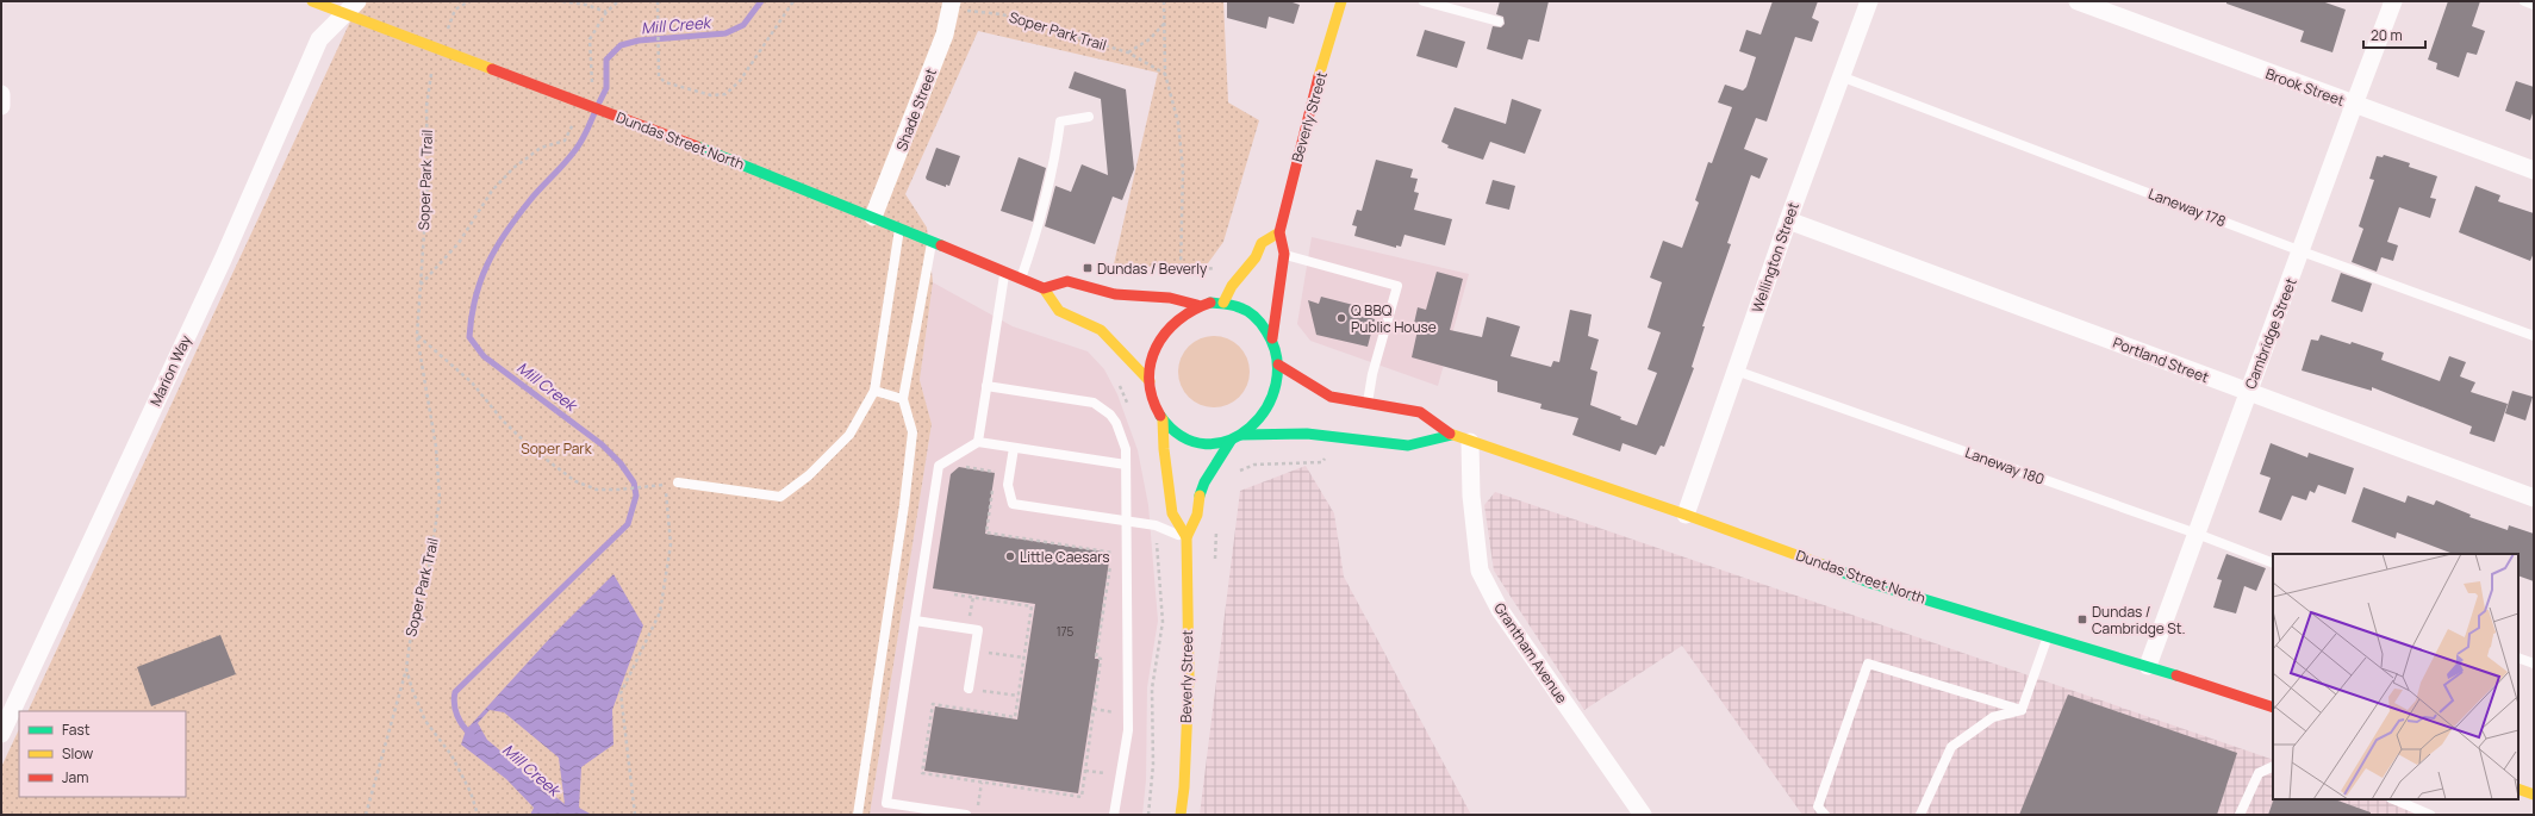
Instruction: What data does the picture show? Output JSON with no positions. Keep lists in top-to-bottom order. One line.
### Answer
{"streets":{"main road":["Beverly Street","Dundas Street North"],"street":["Brook Street","Shade Street","Wellington Street","Cambridge Street","Portland Street","Marion Way","Grantham Avenue"],"lane":["Laneway 178","Laneway 180"],"path":["Soper Park Trail"]},"crossings":[["Soper Park Trail","Shade Street"],["Brook Street","Cambridge Street"],["Shade Street","Dundas Street North"],["Beverly Street","Dundas Street North"],["Dundas Street North","Wellington Street"],["Dundas Street North","Cambridge Street"],["Dundas Street North","Marion Way"],["Dundas Street North","Grantham Avenue"],["Laneway 178","Wellington Street"],["Laneway 178","Cambridge Street"],["Wellington Street","Portland Street"],["Wellington Street","Laneway 180"],["Cambridge Street","Portland Street"],["Cambridge Street","Laneway 180"]],"water":["Mill Creek"],"parks":["Soper Park"],"places":{"transit":["Dundas / Beverly","Dundas / Cambridge St."],"other":["Q BBQ Public House","Little Caesars"]},"house_numbers":["175"],"legend":["Fast","Slow","Jam"],"scale_bar":"20 m"}
